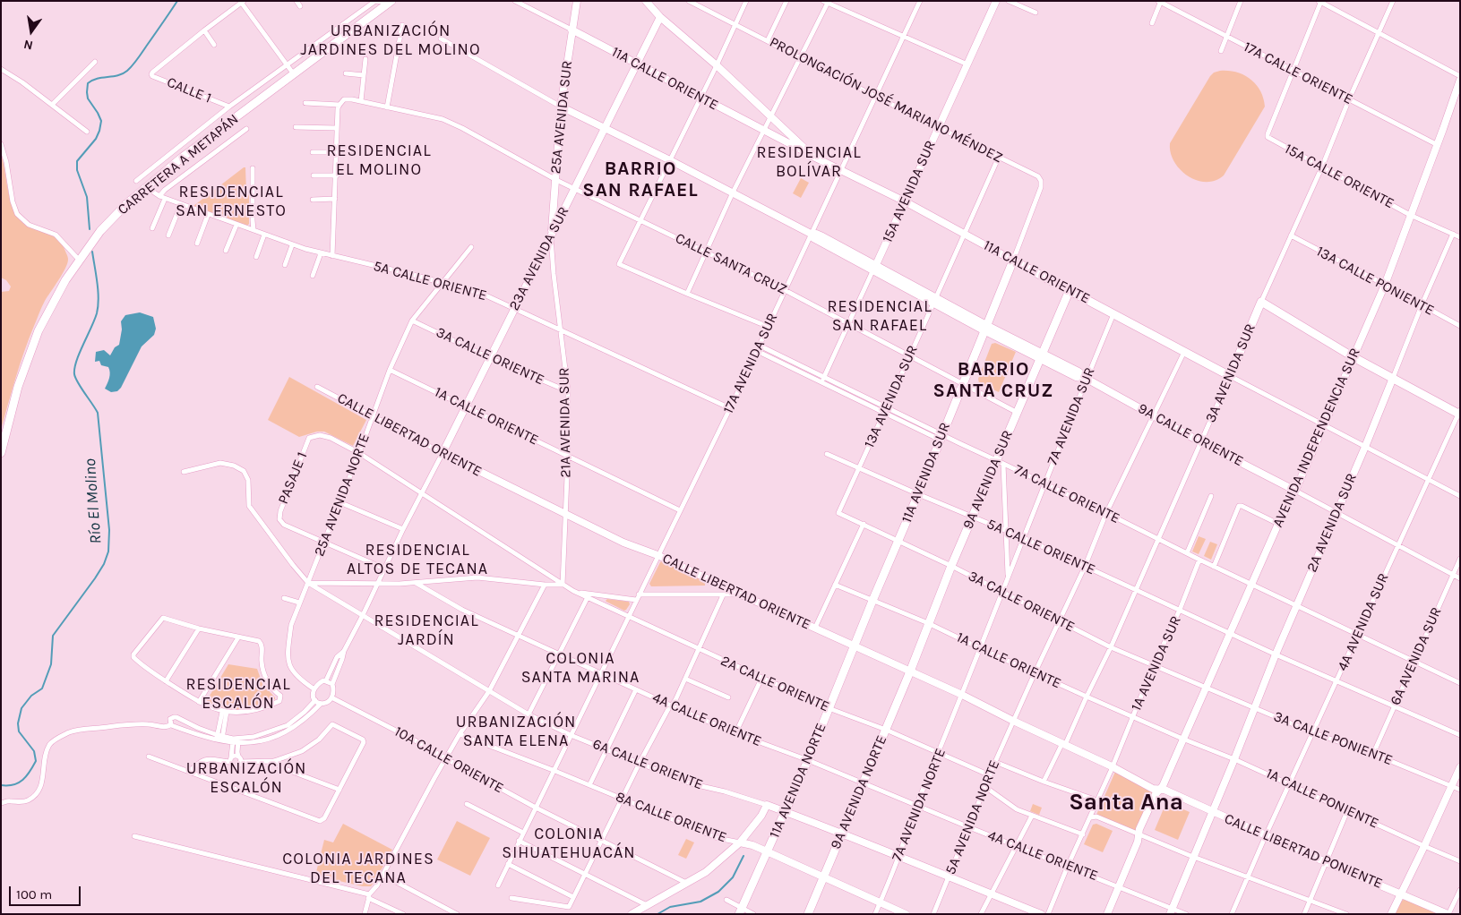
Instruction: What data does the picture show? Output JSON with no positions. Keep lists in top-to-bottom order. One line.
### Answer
{"streets":{"main road":["11A CALLE ORIENTE","25A AVENIDA SUR","CARRETERA A METAPÁN","15A AVENIDA SUR","23A AVENIDA SUR","3A AVENIDA SUR","CALLE LIBERTAD ORIENTE","9A CALLE ORIENTE","AVENIDA INDEPENDENCIA SUR","11A AVENIDA SUR","9A AVENIDA SUR","2A AVENIDA SUR","6A CALLE ORIENTE","11A AVENIDA NORTE","9A AVENIDA NORTE","8A CALLE ORIENTE","CALLE LIBERTAD PONIENTE"],"street":["17A CALLE ORIENTE","CALLE 1","PROLONGACIÓN JOSÉ MARIANO MÉNDEZ","15A CALLE ORIENTE","CALLE SANTA CRUZ","5A CALLE ORIENTE","13A CALLE PONIENTE","3A CALLE ORIENTE","17A AVENIDA SUR","13A AVENIDA SUR","1A CALLE ORIENTE","7A AVENIDA SUR","21A AVENIDA SUR","PASAJE 1","7A CALLE ORIENTE","25A AVENIDA NORTE","4A AVENIDA SUR","6A AVENIDA SUR","1A AVENIDA SUR","2A CALLE ORIENTE","4A CALLE ORIENTE","3A CALLE PONIENTE","10A CALLE ORIENTE","1A CALLE PONIENTE","7A AVENIDA NORTE","5A AVENIDA NORTE"]},"crossings":[["17A CALLE ORIENTE","15A CALLE ORIENTE"],["17A CALLE ORIENTE","3A AVENIDA SUR"],["17A CALLE ORIENTE","AVENIDA INDEPENDENCIA SUR"],["11A CALLE ORIENTE","25A AVENIDA SUR"],["11A CALLE ORIENTE","15A AVENIDA SUR"],["11A CALLE ORIENTE","23A AVENIDA SUR"],["11A CALLE ORIENTE","17A AVENIDA SUR"],["11A CALLE ORIENTE","3A AVENIDA SUR"],["11A CALLE ORIENTE","13A AVENIDA SUR"],["11A CALLE ORIENTE","7A AVENIDA SUR"],["11A CALLE ORIENTE","11A AVENIDA SUR"],["11A CALLE ORIENTE","9A AVENIDA SUR"],["11A CALLE ORIENTE","5A AVENIDA NORTE"],["PROLONGACIÓN JOSÉ MARIANO MÉNDEZ","15A AVENIDA SUR"],["PROLONGACIÓN JOSÉ MARIANO MÉNDEZ","17A AVENIDA SUR"],["PROLONGACIÓN JOSÉ MARIANO MÉNDEZ","13A AVENIDA SUR"],["PROLONGACIÓN JOSÉ MARIANO MÉNDEZ","11A AVENIDA SUR"],["25A AVENIDA SUR","23A AVENIDA SUR"],["25A AVENIDA SUR","CALLE SANTA CRUZ"],["25A AVENIDA SUR","21A AVENIDA SUR"],["25A AVENIDA SUR","9A CALLE ORIENTE"],["CARRETERA A METAPÁN","5A CALLE ORIENTE"],["15A CALLE ORIENTE","3A AVENIDA SUR"],["15A CALLE ORIENTE","AVENIDA INDEPENDENCIA SUR"],["15A CALLE ORIENTE","2A AVENIDA SUR"],["15A AVENIDA SUR","CALLE SANTA CRUZ"],["15A AVENIDA SUR","9A CALLE ORIENTE"],["15A AVENIDA SUR","7A CALLE ORIENTE"],["23A AVENIDA SUR","CALLE SANTA CRUZ"],["23A AVENIDA SUR","5A CALLE ORIENTE"],["23A AVENIDA SUR","3A CALLE ORIENTE"],["23A AVENIDA SUR","1A CALLE ORIENTE"],["23A AVENIDA SUR","21A AVENIDA SUR"],["23A AVENIDA SUR","CALLE LIBERTAD ORIENTE"],["23A AVENIDA SUR","9A CALLE ORIENTE"],["CALLE SANTA CRUZ","17A AVENIDA SUR"],["CALLE SANTA CRUZ","13A AVENIDA SUR"],["CALLE SANTA CRUZ","11A AVENIDA SUR"],["CALLE SANTA CRUZ","9A AVENIDA SUR"],["5A CALLE ORIENTE","17A AVENIDA SUR"],["5A CALLE ORIENTE","3A AVENIDA SUR"],["5A CALLE ORIENTE","13A AVENIDA SUR"],["5A CALLE ORIENTE","7A AVENIDA SUR"],["5A CALLE ORIENTE","21A AVENIDA SUR"],["5A CALLE ORIENTE","AVENIDA INDEPENDENCIA SUR"],["5A CALLE ORIENTE","11A AVENIDA SUR"],["5A CALLE ORIENTE","9A AVENIDA SUR"],["5A CALLE ORIENTE","25A AVENIDA NORTE"],["5A CALLE ORIENTE","2A AVENIDA SUR"],["5A CALLE ORIENTE","4A AVENIDA SUR"],["5A CALLE ORIENTE","6A AVENIDA SUR"],["5A CALLE ORIENTE","1A AVENIDA SUR"],["5A CALLE ORIENTE","5A AVENIDA NORTE"],["13A CALLE PONIENTE","3A AVENIDA SUR"],["13A CALLE PONIENTE","AVENIDA INDEPENDENCIA SUR"],["13A CALLE PONIENTE","2A AVENIDA SUR"],["3A CALLE ORIENTE","3A AVENIDA SUR"],["3A CALLE ORIENTE","13A AVENIDA SUR"],["3A CALLE ORIENTE","7A AVENIDA SUR"],["3A CALLE ORIENTE","21A AVENIDA SUR"],["3A CALLE ORIENTE","AVENIDA INDEPENDENCIA SUR"],["3A CALLE ORIENTE","11A AVENIDA SUR"],["3A CALLE ORIENTE","9A AVENIDA SUR"],["3A CALLE ORIENTE","25A AVENIDA NORTE"],["3A CALLE ORIENTE","1A AVENIDA SUR"],["3A CALLE ORIENTE","3A CALLE PONIENTE"],["3A CALLE ORIENTE","5A AVENIDA NORTE"],["17A AVENIDA SUR","1A CALLE ORIENTE"],["17A AVENIDA SUR","CALLE LIBERTAD ORIENTE"],["17A AVENIDA SUR","9A CALLE ORIENTE"],["17A AVENIDA SUR","7A CALLE ORIENTE"],["17A AVENIDA SUR","2A CALLE ORIENTE"],["17A AVENIDA SUR","4A CALLE ORIENTE"],["17A AVENIDA SUR","10A CALLE ORIENTE"],["17A AVENIDA SUR","6A CALLE ORIENTE"],["17A AVENIDA SUR","8A CALLE ORIENTE"],["3A AVENIDA SUR","1A CALLE ORIENTE"],["3A AVENIDA SUR","CALLE LIBERTAD ORIENTE"],["3A AVENIDA SUR","9A CALLE ORIENTE"],["3A AVENIDA SUR","7A CALLE ORIENTE"],["13A AVENIDA SUR","9A CALLE ORIENTE"],["13A AVENIDA SUR","7A CALLE ORIENTE"],["1A CALLE ORIENTE","7A AVENIDA SUR"],["1A CALLE ORIENTE","21A AVENIDA SUR"],["1A CALLE ORIENTE","AVENIDA INDEPENDENCIA SUR"],["1A CALLE ORIENTE","11A AVENIDA SUR"],["1A CALLE ORIENTE","9A AVENIDA SUR"],["1A CALLE ORIENTE","25A AVENIDA NORTE"],["1A CALLE ORIENTE","1A AVENIDA SUR"],["1A CALLE ORIENTE","1A CALLE PONIENTE"],["1A CALLE ORIENTE","5A AVENIDA NORTE"],["7A AVENIDA SUR","CALLE LIBERTAD ORIENTE"],["7A AVENIDA SUR","9A CALLE ORIENTE"],["7A AVENIDA SUR","7A CALLE ORIENTE"],["7A AVENIDA SUR","7A AVENIDA NORTE"],["21A AVENIDA SUR","CALLE LIBERTAD ORIENTE"],["21A AVENIDA SUR","2A CALLE ORIENTE"],["CALLE LIBERTAD ORIENTE","AVENIDA INDEPENDENCIA SUR"],["CALLE LIBERTAD ORIENTE","11A AVENIDA SUR"],["CALLE LIBERTAD ORIENTE","9A AVENIDA SUR"],["CALLE LIBERTAD ORIENTE","25A AVENIDA NORTE"],["CALLE LIBERTAD ORIENTE","1A AVENIDA SUR"],["CALLE LIBERTAD ORIENTE","11A AVENIDA NORTE"],["CALLE LIBERTAD ORIENTE","9A AVENIDA NORTE"],["CALLE LIBERTAD ORIENTE","7A AVENIDA NORTE"],["CALLE LIBERTAD ORIENTE","5A AVENIDA NORTE"],["CALLE LIBERTAD ORIENTE","CALLE LIBERTAD PONIENTE"],["9A CALLE ORIENTE","AVENIDA INDEPENDENCIA SUR"],["9A CALLE ORIENTE","11A AVENIDA SUR"],["9A CALLE ORIENTE","9A AVENIDA SUR"],["9A CALLE ORIENTE","5A AVENIDA NORTE"],["AVENIDA INDEPENDENCIA SUR","7A CALLE ORIENTE"],["AVENIDA INDEPENDENCIA SUR","4A CALLE ORIENTE"],["AVENIDA INDEPENDENCIA SUR","3A CALLE PONIENTE"],["AVENIDA INDEPENDENCIA SUR","1A CALLE PONIENTE"],["AVENIDA INDEPENDENCIA SUR","CALLE LIBERTAD PONIENTE"],["11A AVENIDA SUR","7A CALLE ORIENTE"],["11A AVENIDA SUR","11A AVENIDA NORTE"],["PASAJE 1","25A AVENIDA NORTE"],["PASAJE 1","2A CALLE ORIENTE"],["9A AVENIDA SUR","7A CALLE ORIENTE"],["9A AVENIDA SUR","9A AVENIDA NORTE"],["7A CALLE ORIENTE","2A AVENIDA SUR"],["7A CALLE ORIENTE","4A AVENIDA SUR"],["7A CALLE ORIENTE","6A AVENIDA SUR"],["7A CALLE ORIENTE","1A AVENIDA SUR"],["7A CALLE ORIENTE","5A AVENIDA NORTE"],["25A AVENIDA NORTE","2A CALLE ORIENTE"],["25A AVENIDA NORTE","6A CALLE ORIENTE"],["2A AVENIDA SUR","4A CALLE ORIENTE"],["2A AVENIDA SUR","3A CALLE PONIENTE"],["2A AVENIDA SUR","1A CALLE PONIENTE"],["2A AVENIDA SUR","CALLE LIBERTAD PONIENTE"],["4A AVENIDA SUR","3A CALLE PONIENTE"],["4A AVENIDA SUR","1A CALLE PONIENTE"],["4A AVENIDA SUR","CALLE LIBERTAD PONIENTE"],["6A AVENIDA SUR","3A CALLE PONIENTE"],["1A AVENIDA SUR","4A CALLE ORIENTE"],["2A CALLE ORIENTE","11A AVENIDA NORTE"],["2A CALLE ORIENTE","9A AVENIDA NORTE"],["2A CALLE ORIENTE","7A AVENIDA NORTE"],["2A CALLE ORIENTE","5A AVENIDA NORTE"],["4A CALLE ORIENTE","11A AVENIDA NORTE"],["4A CALLE ORIENTE","9A AVENIDA NORTE"],["4A CALLE ORIENTE","7A AVENIDA NORTE"],["4A CALLE ORIENTE","5A AVENIDA NORTE"],["6A CALLE ORIENTE","11A AVENIDA NORTE"],["6A CALLE ORIENTE","9A AVENIDA NORTE"],["6A CALLE ORIENTE","7A AVENIDA NORTE"],["6A CALLE ORIENTE","5A AVENIDA NORTE"],["11A AVENIDA NORTE","8A CALLE ORIENTE"],["9A AVENIDA NORTE","8A CALLE ORIENTE"],["7A AVENIDA NORTE","8A CALLE ORIENTE"]],"districts":["URBANIZACIÓN JARDINES DEL MOLINO","RESIDENCIAL EL MOLINO","RESIDENCIAL BOLÍVAR","BARRIO SAN RAFAEL","RESIDENCIAL SAN ERNESTO","RESIDENCIAL SAN RAFAEL","BARRIO SANTA CRUZ","RESIDENCIAL ALTOS DE TECANA","RESIDENCIAL JARDÍN","COLONIA SANTA MARINA","RESIDENCIAL ESCALÓN","URBANIZACIÓN SANTA ELENA","URBANIZACIÓN ESCALÓN","Santa Ana","COLONIA SIHUATEHUACÁN","COLONIA JARDINES DEL TECANA"],"water":["Río El Molino"],"scale_bar":"100 m","north":"bottom"}
